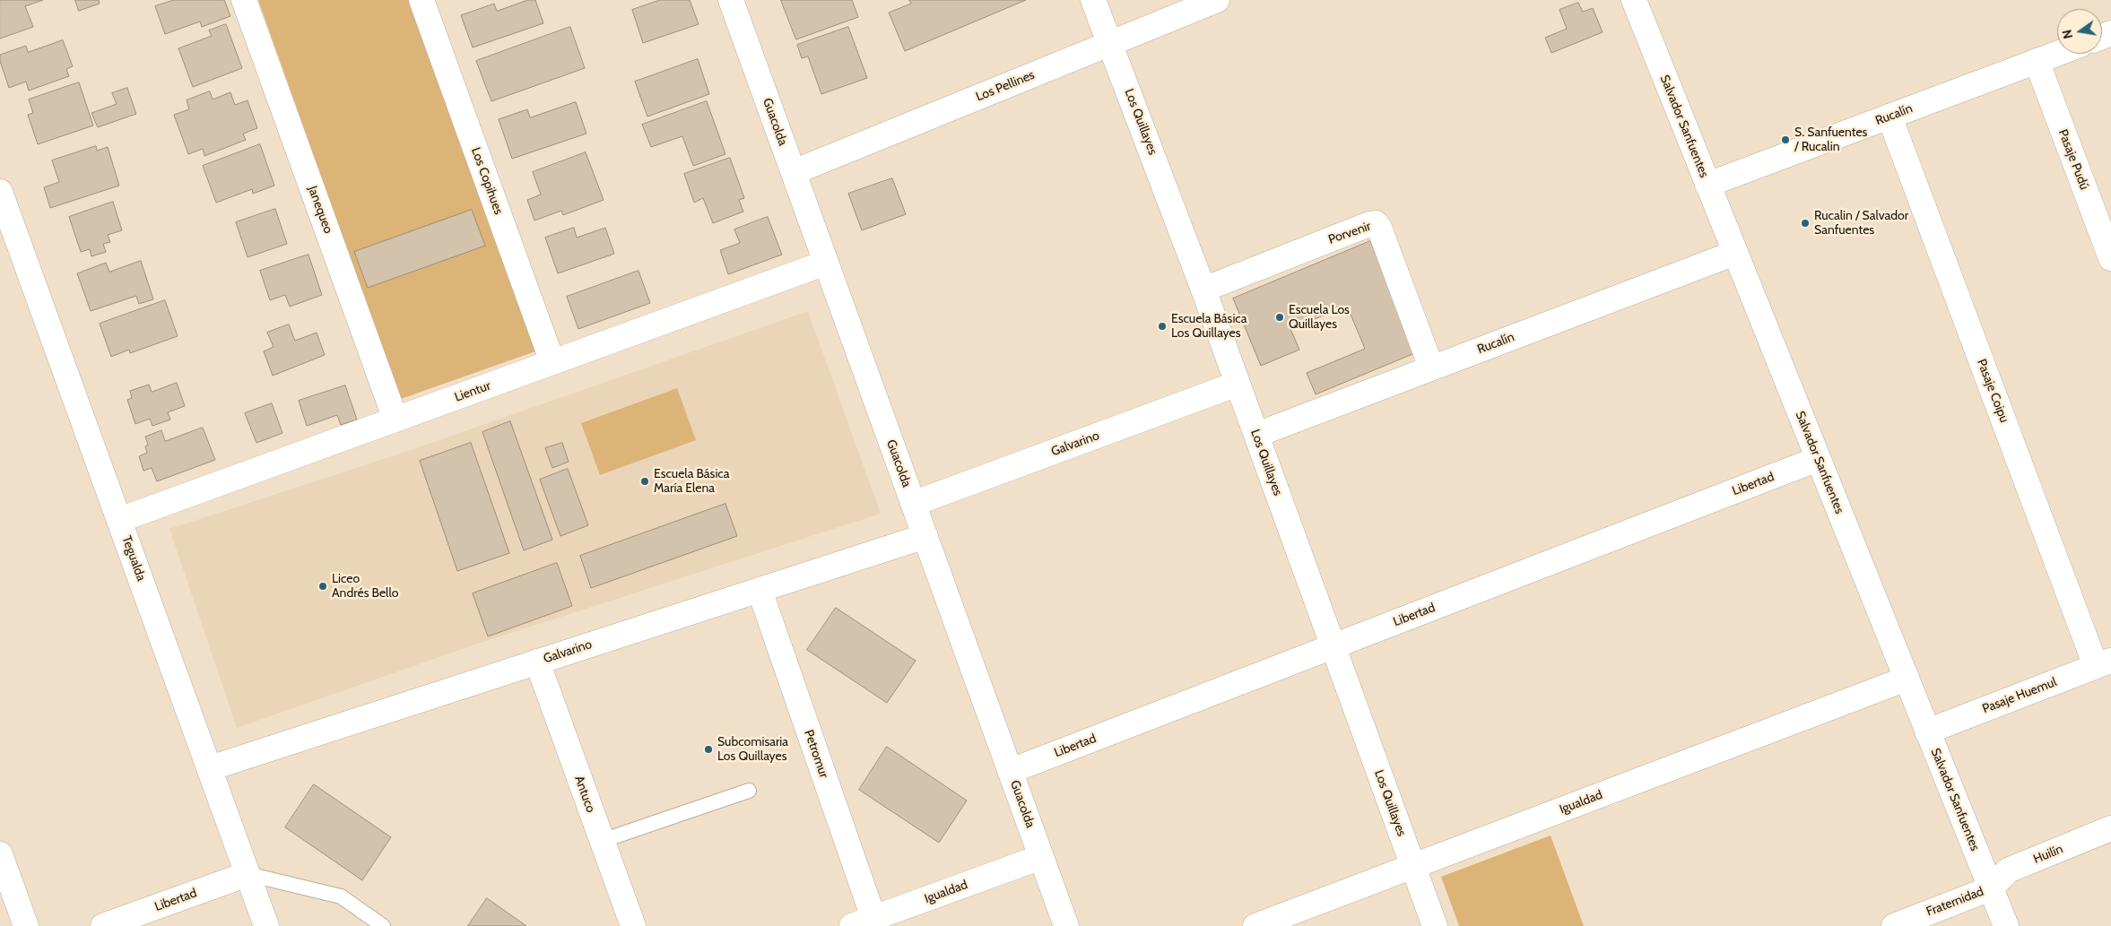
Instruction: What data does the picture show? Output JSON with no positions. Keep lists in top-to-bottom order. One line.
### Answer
{"streets":{"street":["Los Pellines","Rucalín","Guacolda","Los Quillayes","Salvador Sanfuentes","Pasaje Pudú","Los Copihues","Janequeo","Porvenir","Pasaje Coipu","Lientur","Galvarino","Libertad","Tegualda","Pasaje Huemul","Petromur","Antuco","Igualdad","Huilín","Fraternidad"]},"crossings":[["Los Pellines","Guacolda"],["Los Pellines","Los Quillayes"],["Rucalín","Los Quillayes"],["Rucalín","Salvador Sanfuentes"],["Rucalín","Pasaje Pudú"],["Rucalín","Porvenir"],["Rucalín","Pasaje Coipu"],["Guacolda","Lientur"],["Guacolda","Galvarino"],["Guacolda","Libertad"],["Guacolda","Igualdad"],["Los Quillayes","Porvenir"],["Los Quillayes","Galvarino"],["Los Quillayes","Libertad"],["Los Quillayes","Igualdad"],["Salvador Sanfuentes","Libertad"],["Salvador Sanfuentes","Pasaje Huemul"],["Salvador Sanfuentes","Igualdad"],["Salvador Sanfuentes","Huilín"],["Salvador Sanfuentes","Fraternidad"],["Los Copihues","Lientur"],["Janequeo","Lientur"],["Pasaje Coipu","Pasaje Huemul"],["Lientur","Tegualda"],["Galvarino","Tegualda"],["Galvarino","Petromur"],["Galvarino","Antuco"],["Libertad","Tegualda"],["Petromur","Igualdad"],["Huilín","Fraternidad"]],"places":["S. Sanfuentes / Rucalin","Rucalin / Salvador Sanfuentes","Escuela Los Quillayes","Escuela Básica Los Quillayes","Escuela Básica María Elena","Liceo Andrés Bello","Subcomisaria Los Quillayes"],"north":"left"}
